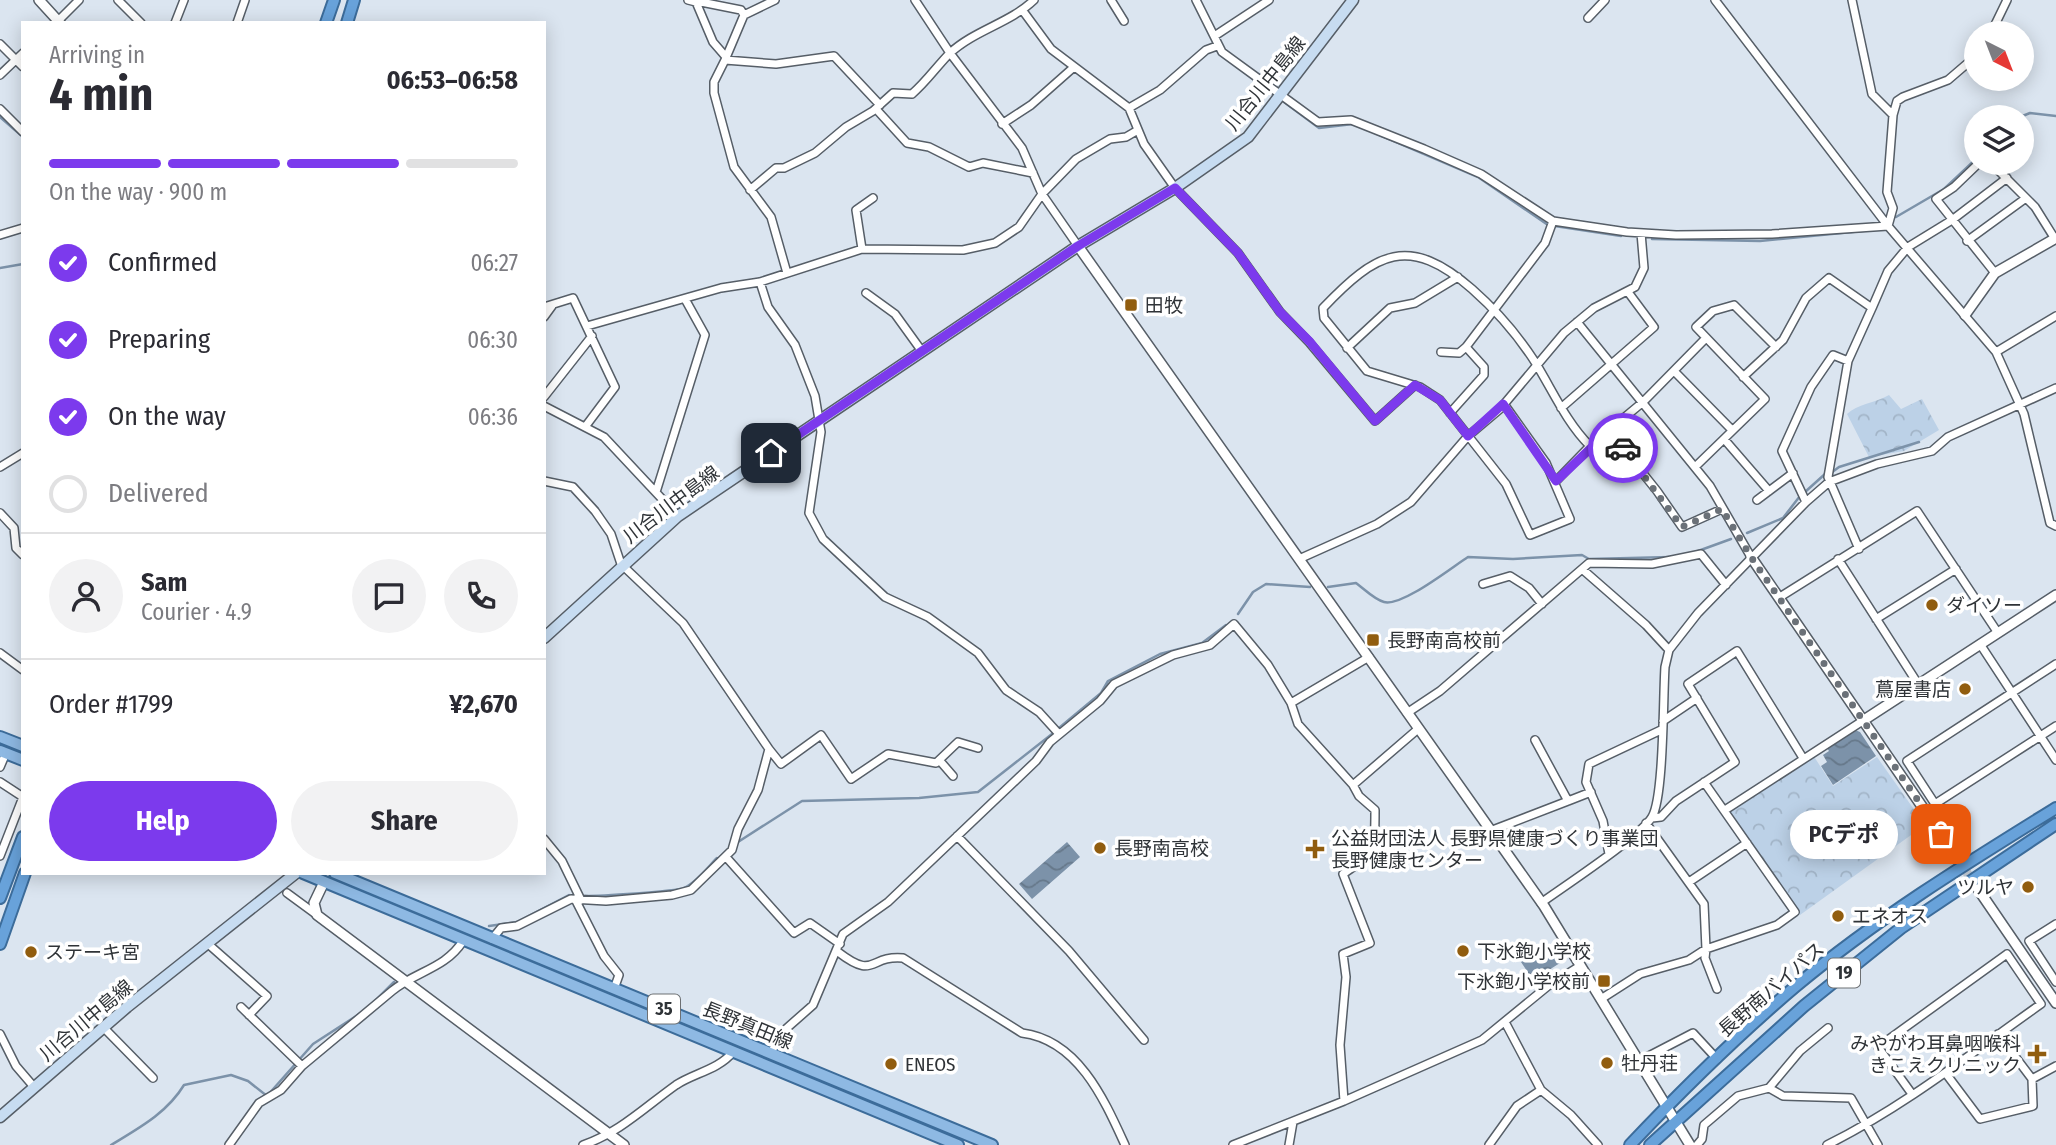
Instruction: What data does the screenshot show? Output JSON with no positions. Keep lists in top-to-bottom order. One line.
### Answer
{"streets":{"highway":["19","長野南バイパス"],"main road":["川合川中島線","35","長野真田線"]},"places":{"transit":["田牧","長野南高校前","下氷鉋小学校前"],"other":["ダイソー","蔦屋書店","PCデポ","長野南高校","ツルヤ","エネオス","下氷鉋小学校","ステーキ宮","牡丹荘","ENEOS"],"health":["公益財団法人 長野県健康づくり事業団 長野健康センター","みやがわ耳鼻咽喉科 きこえクリニック"]},"north":"bottom right","page":{"heading":["4 min","Arriving in","06:53–06:58"],"panel":["Sam","Courier · 4.9","Order #1799","¥2,670"],"bar":"On the way · 900 m","list":[["Confirmed","06:27"],["Preparing","06:30"],["On the way","06:36"],"Delivered"],"buttons":["Help","Share"],"bubble":"PCデポ"}}
